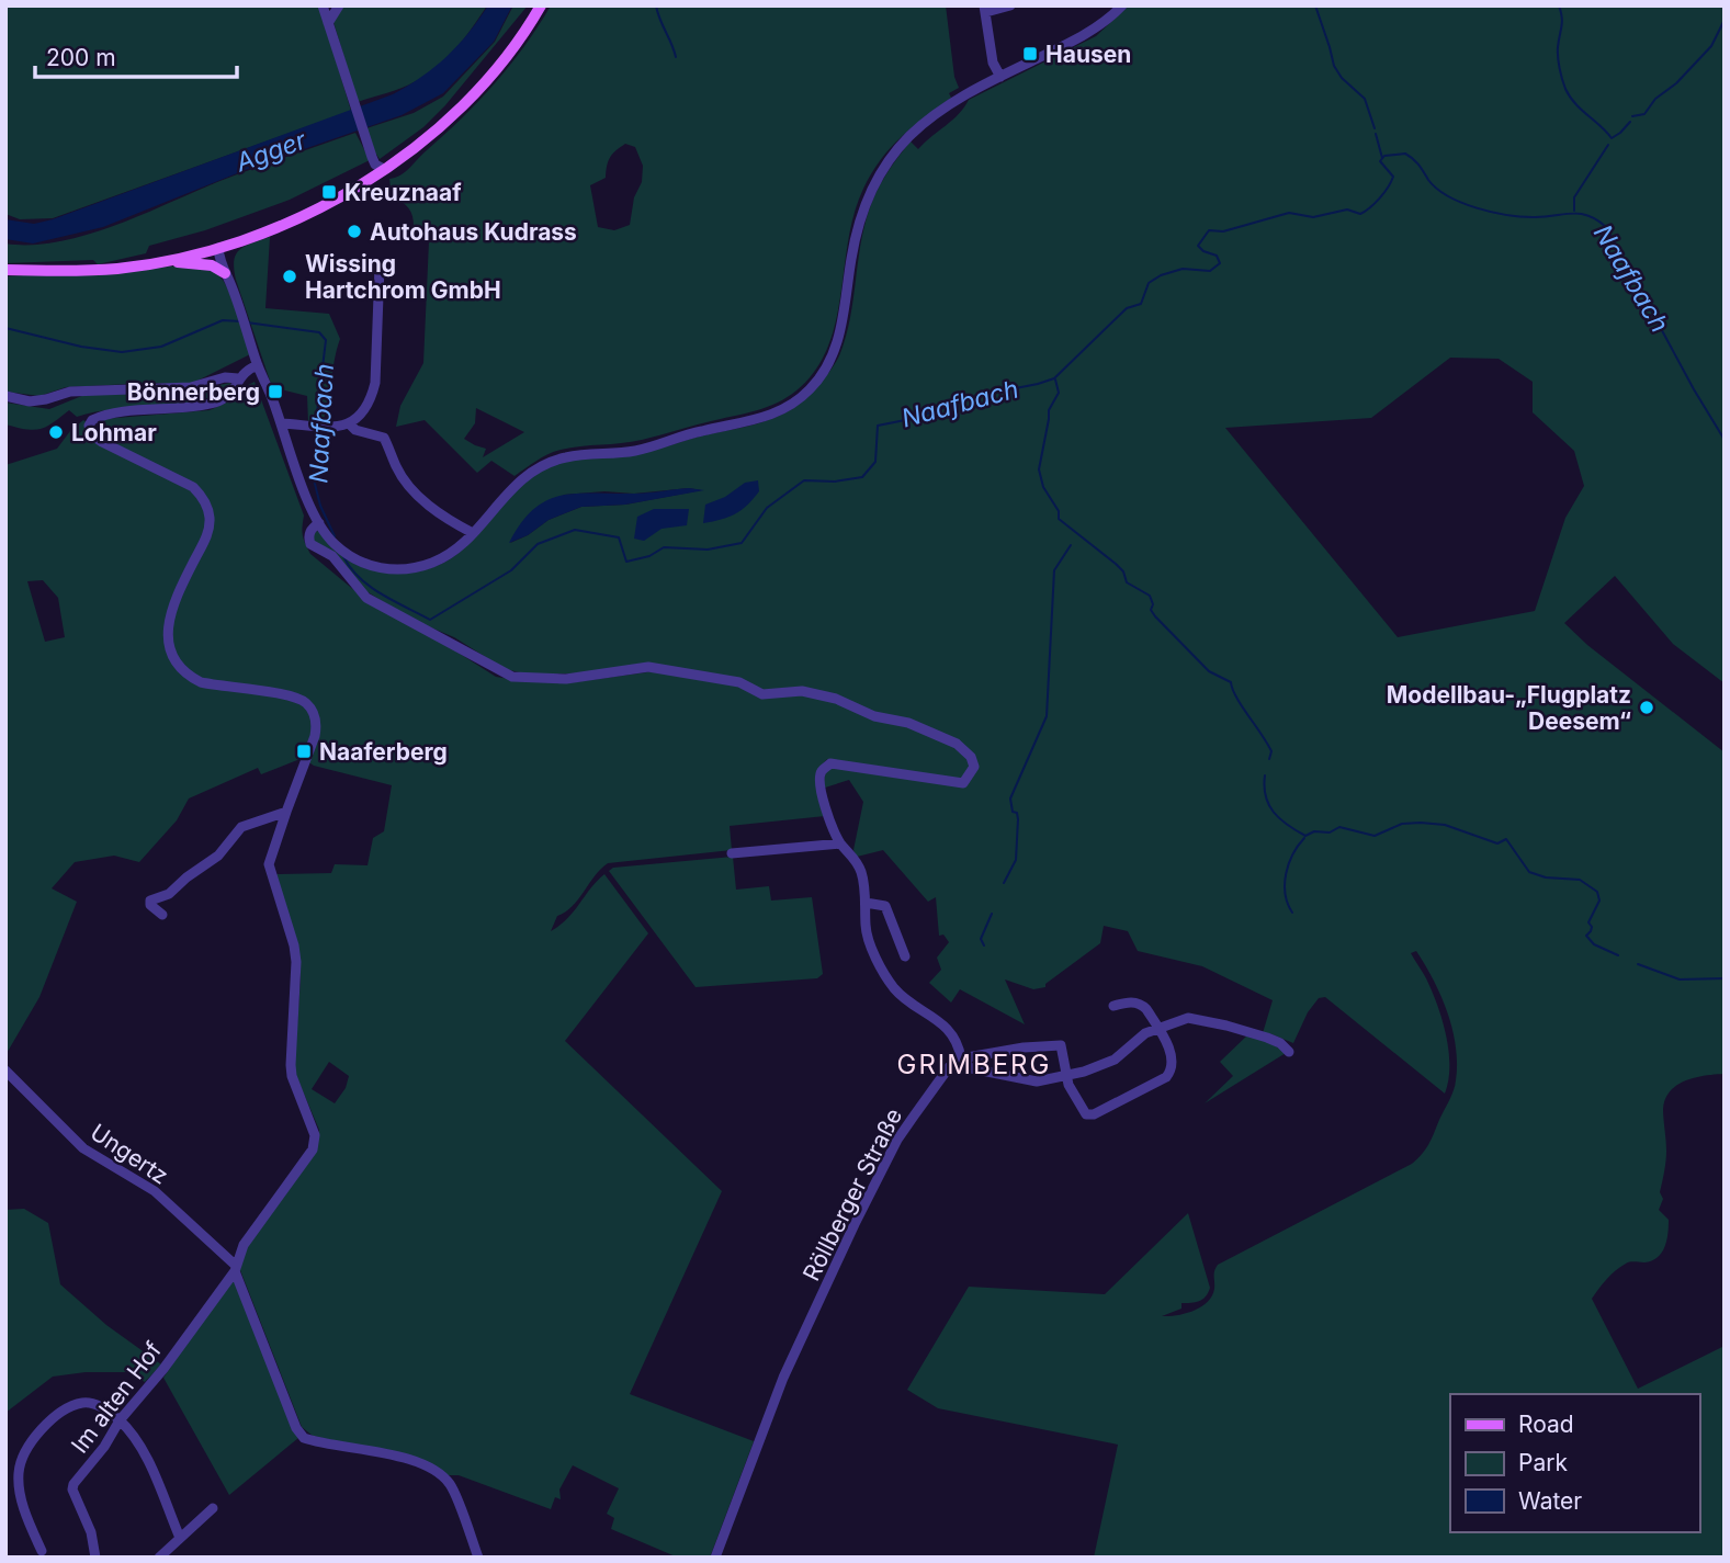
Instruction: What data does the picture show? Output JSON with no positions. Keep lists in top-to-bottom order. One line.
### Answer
{"streets":{"street":["Ungertz","Röllberger Straße","Im alten Hof"]},"crossings":[["Ungertz","Im alten Hof"]],"districts":["GRIMBERG"],"water":["Agger","Naafbach"],"places":{"transit":["Hausen","Kreuznaaf","Bönnerberg","Naaferberg"],"other":["Autohaus Kudrass","Wissing Hartchrom GmbH","Lohmar","Modellbau-„Flugplatz Deesem“"]},"legend":["Road","Park","Water"],"scale_bar":"200 m"}
